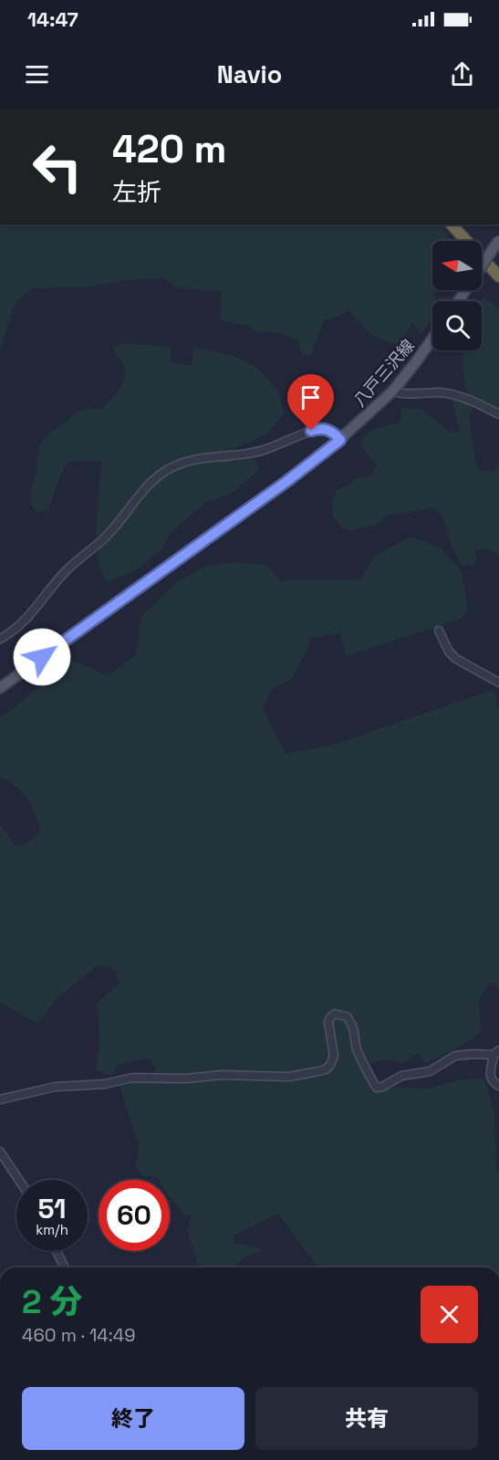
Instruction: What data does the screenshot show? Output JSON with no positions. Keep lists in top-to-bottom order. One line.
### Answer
{"streets":{"main road":["八戸三沢線"]},"north":"left","page":{"status":"14:47","header":"Navio","turn":["420 m","左折"],"speed":"51 km/h","limit":"60","heading":["2 分","460 m · 14:49"],"buttons":["終了","共有"]}}
